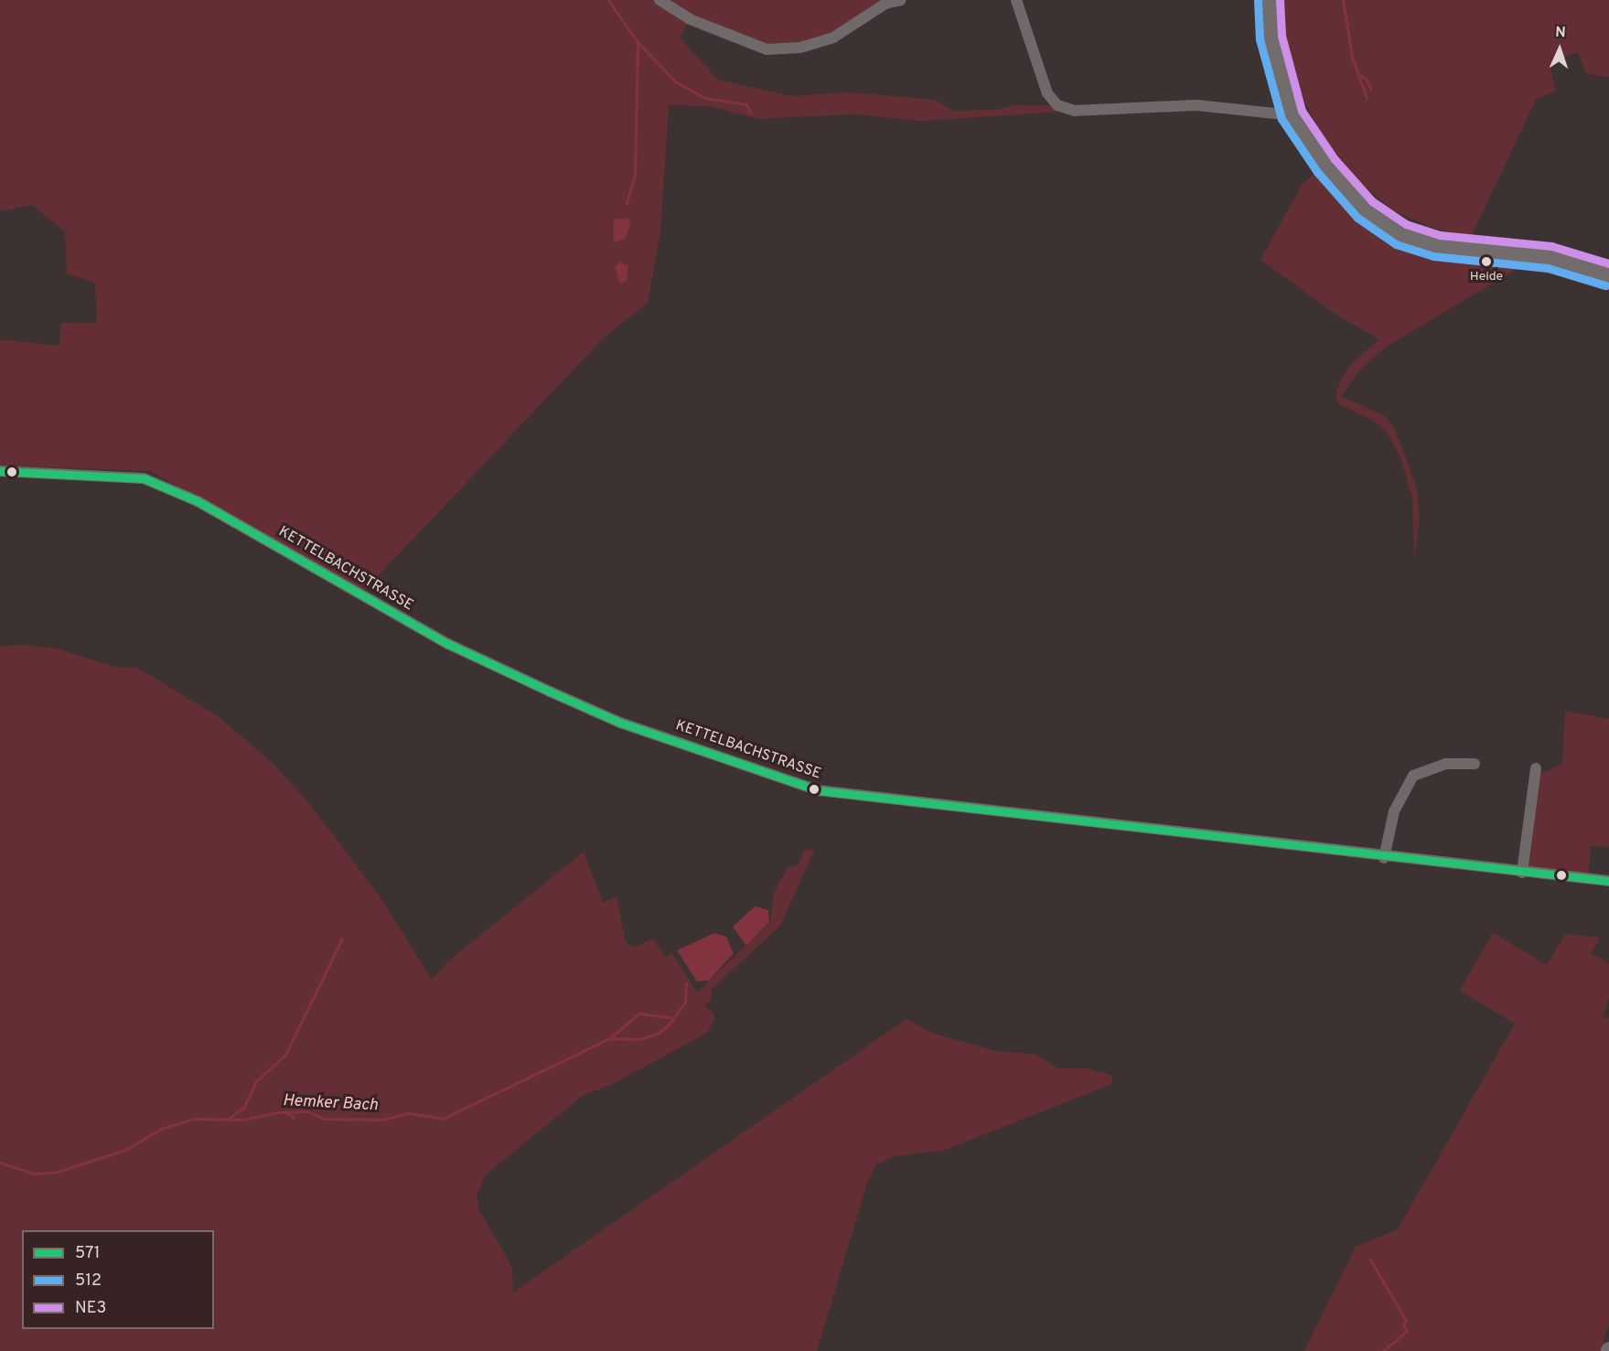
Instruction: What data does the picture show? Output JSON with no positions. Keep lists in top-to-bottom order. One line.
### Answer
{"streets":{"street":["KETTELBACHSTRASSE"]},"water":["Hemker Bach"],"places":["Heide"],"lines":["transit line NE3","transit line 512","transit line 571"],"legend":["571","512","NE3"],"north":"top"}
